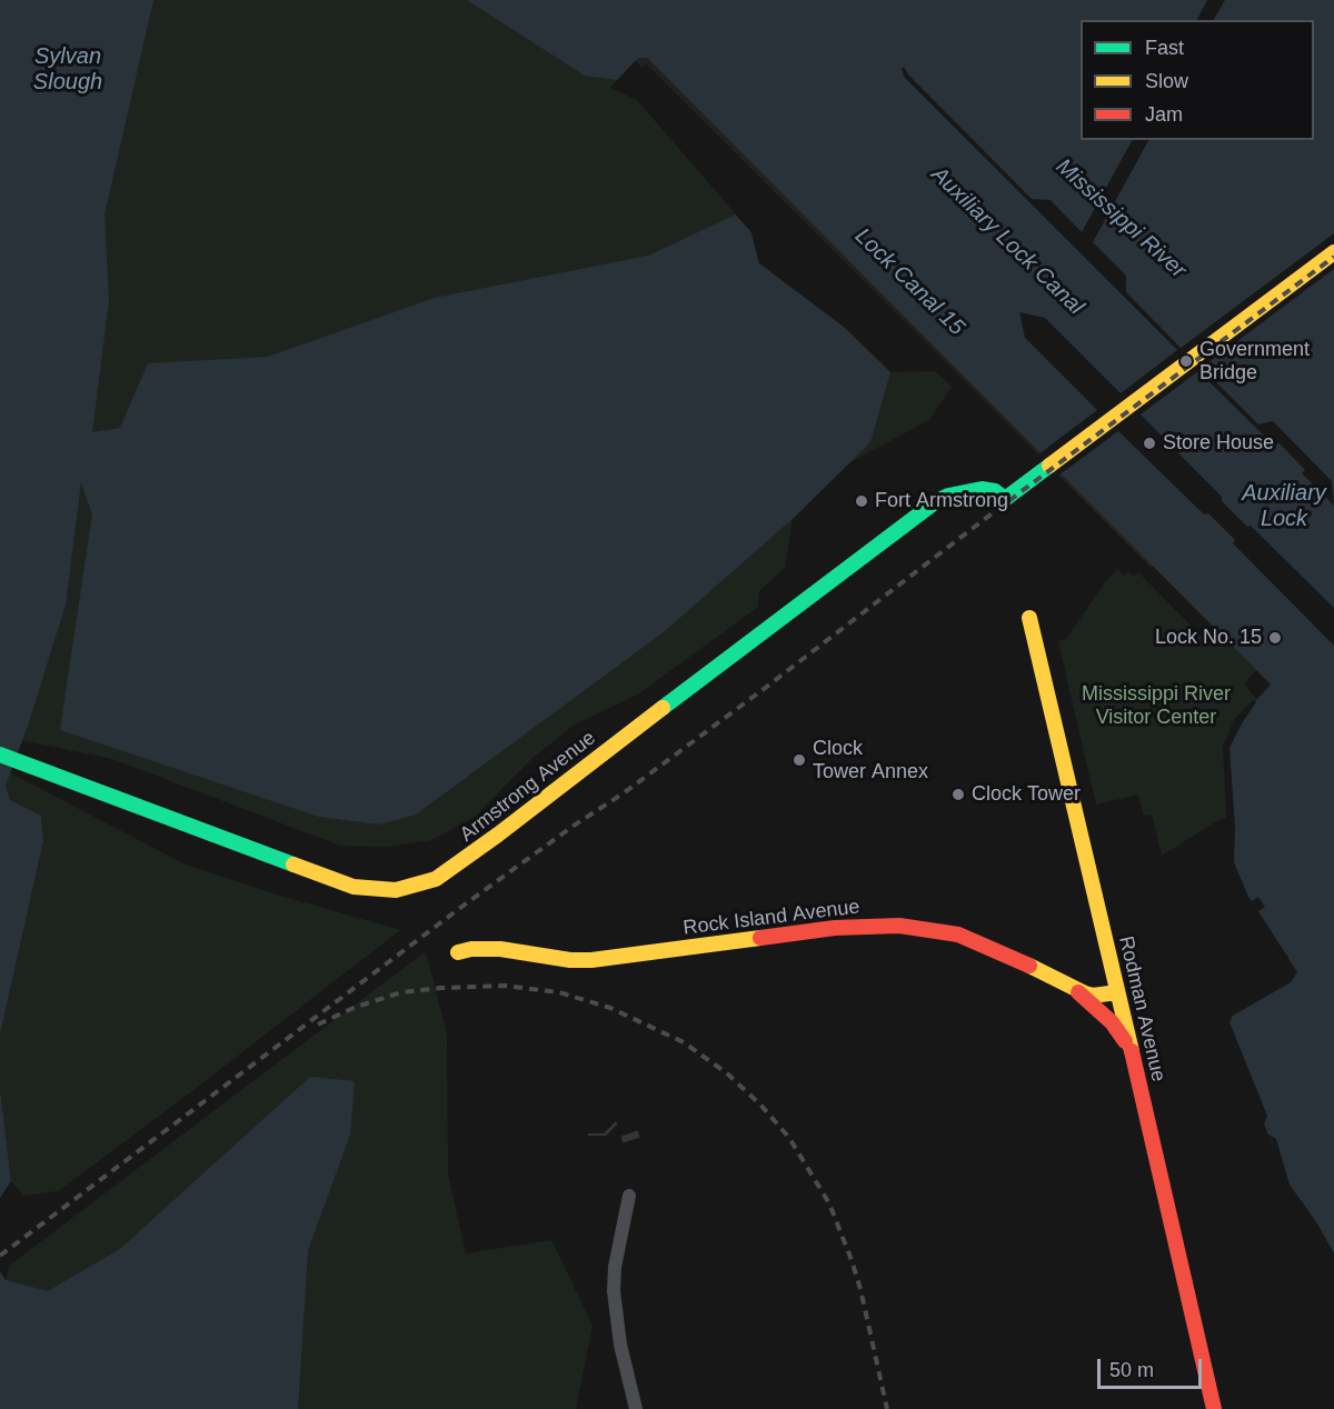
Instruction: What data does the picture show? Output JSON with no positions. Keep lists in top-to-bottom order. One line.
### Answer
{"streets":{"street":["Armstrong Avenue","Rock Island Avenue","Rodman Avenue"]},"crossings":[["Rock Island Avenue","Rodman Avenue"]],"water":["Sylvan Slough","Mississippi River","Auxiliary Lock Canal","Lock Canal 15","Auxiliary Lock"],"parks":["Mississippi River Visitor Center"],"places":["Government Bridge","Store House","Fort Armstrong","Lock No. 15","Clock Tower Annex","Clock Tower"],"legend":["Fast","Slow","Jam"],"scale_bar":"50 m"}
